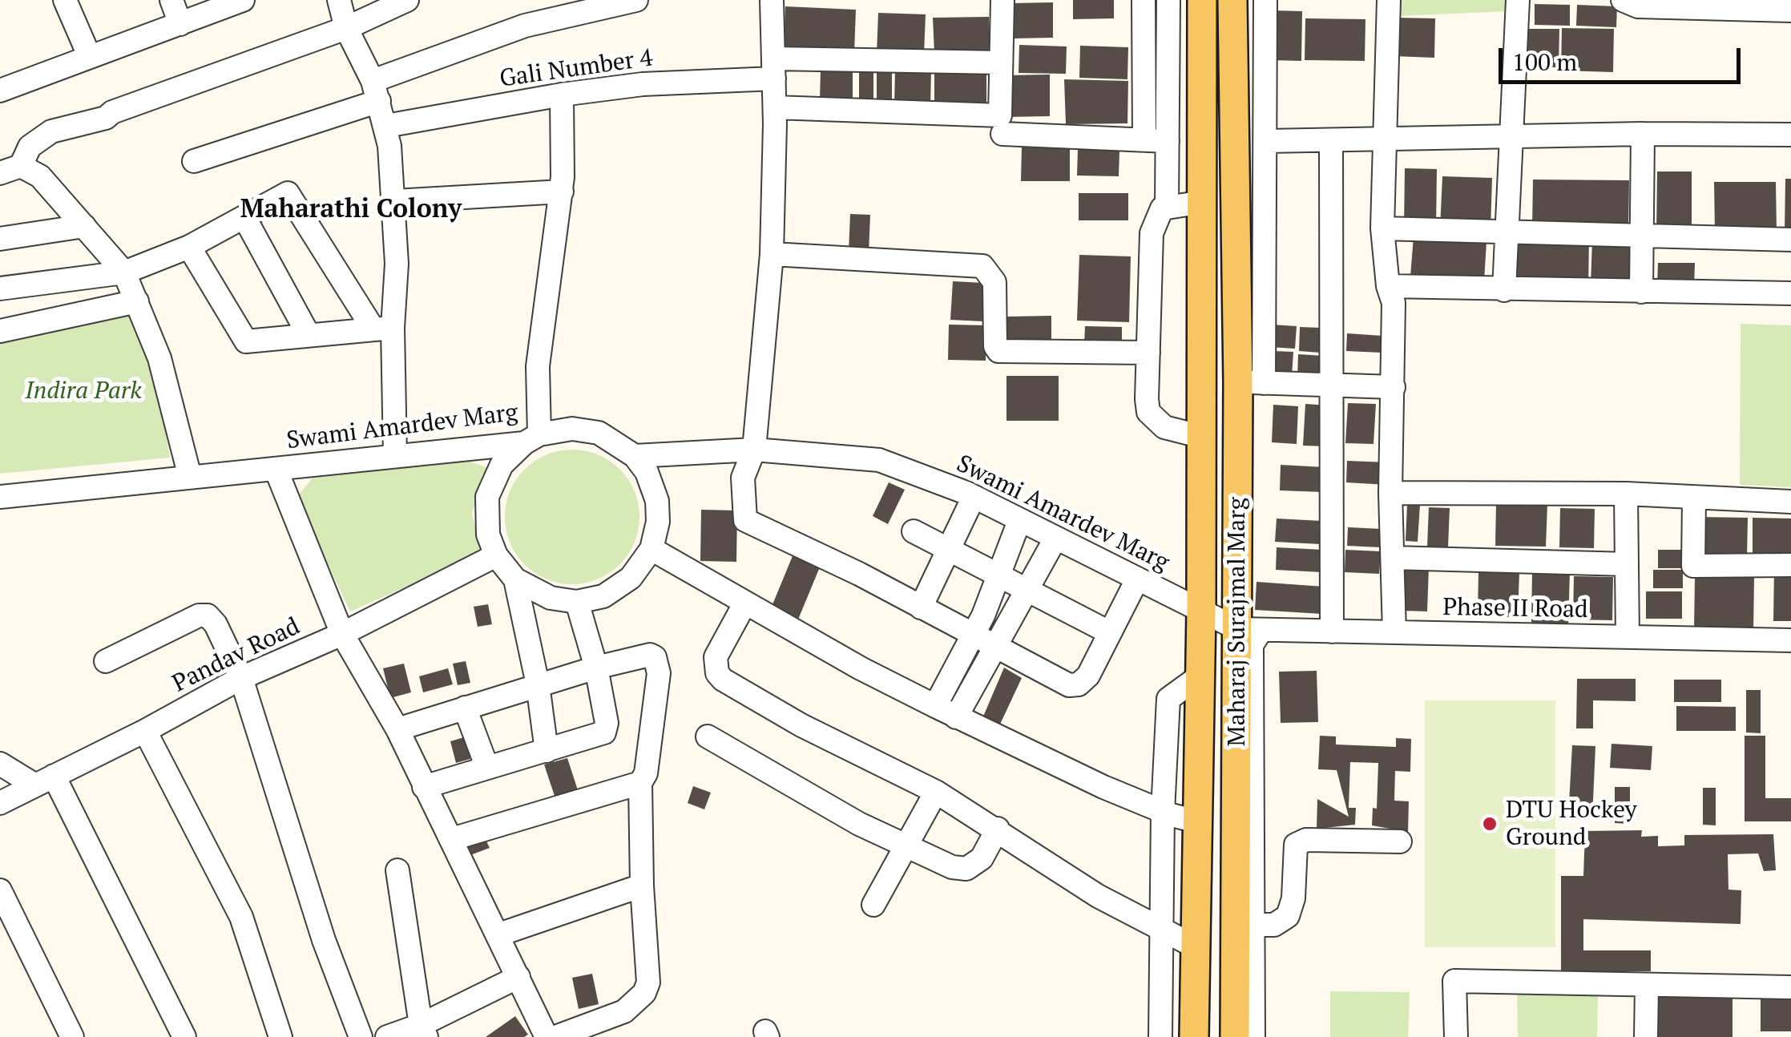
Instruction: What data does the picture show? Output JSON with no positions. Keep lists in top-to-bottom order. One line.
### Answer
{"streets":{"main road":["Maharaj Surajmal Marg"],"street":["Gali Number 4","Swami Amardev Marg","Phase II Road","Pandav Road"]},"crossings":[["Swami Amardev Marg","Phase II Road"],["Swami Amardev Marg","Maharaj Surajmal Marg"],["Swami Amardev Marg","Pandav Road"],["Phase II Road","Maharaj Surajmal Marg"]],"districts":["Maharathi Colony"],"parks":["Indira Park"],"places":["DTU Hockey Ground"],"scale_bar":"100 m"}
